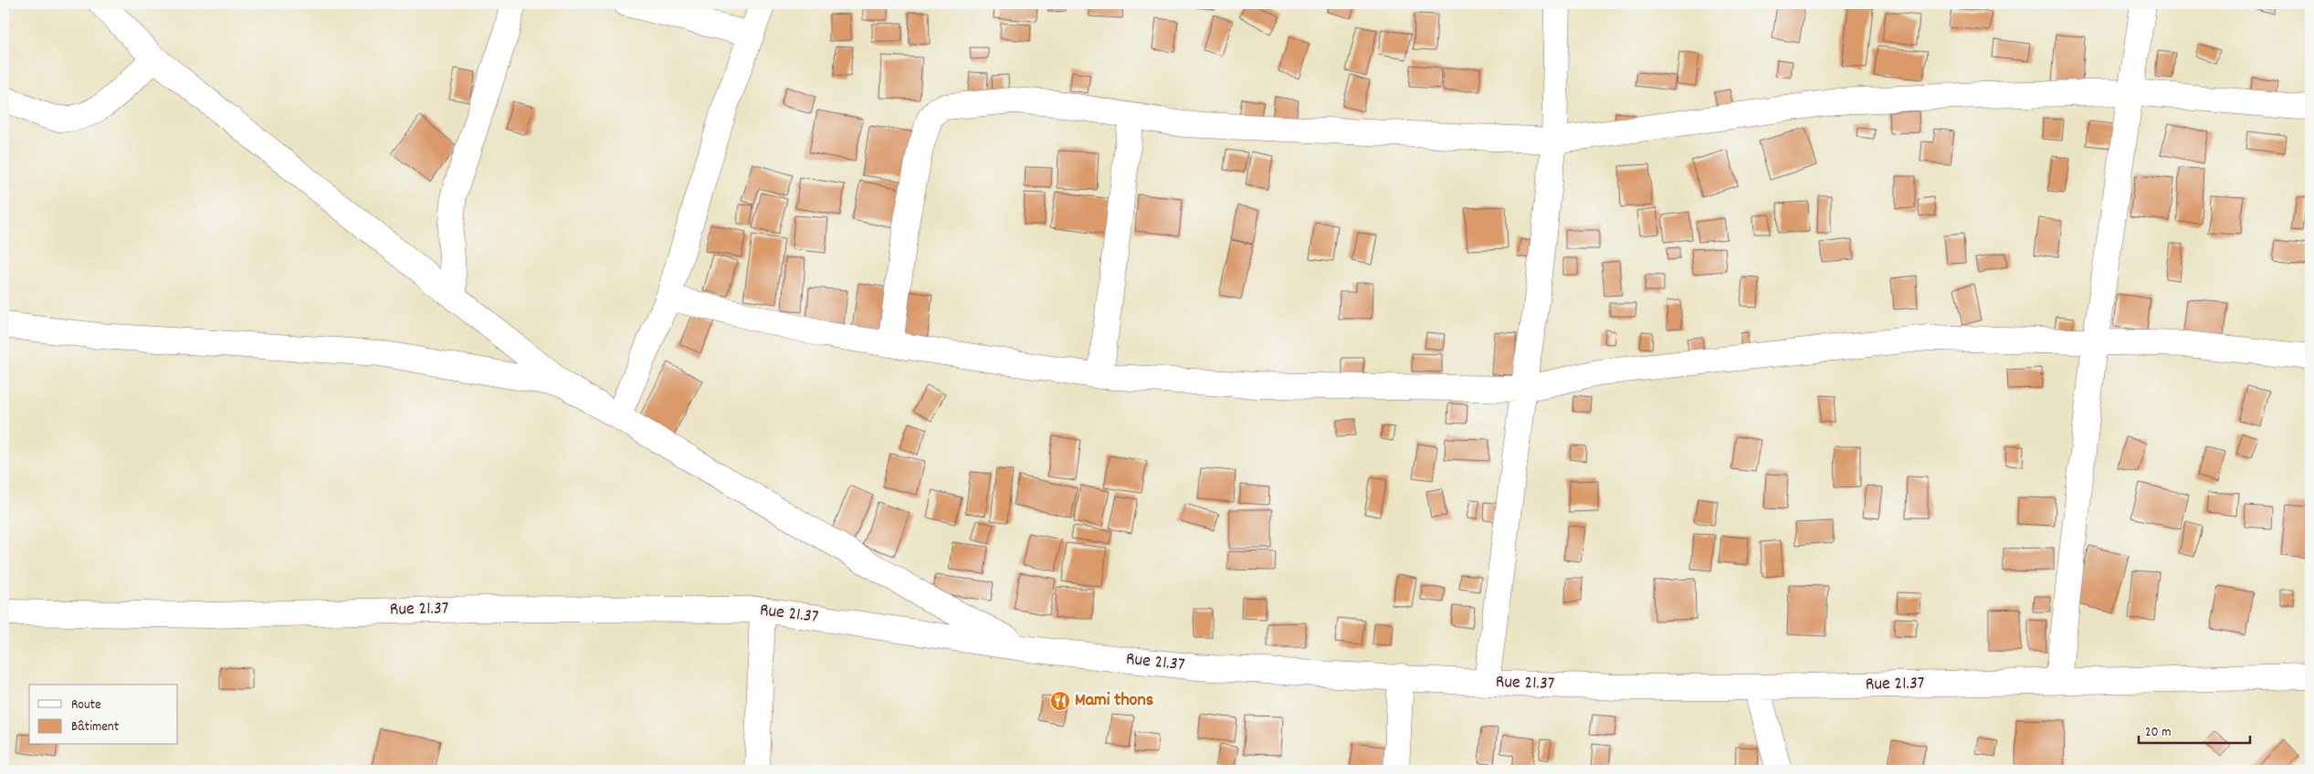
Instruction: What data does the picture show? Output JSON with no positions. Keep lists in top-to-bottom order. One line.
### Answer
{"streets":{"street":["Rue 21.37"]},"places":{"restaurant":["Mami thons"]},"legend":["Route","Bâtiment"],"scale_bar":"20 m"}
